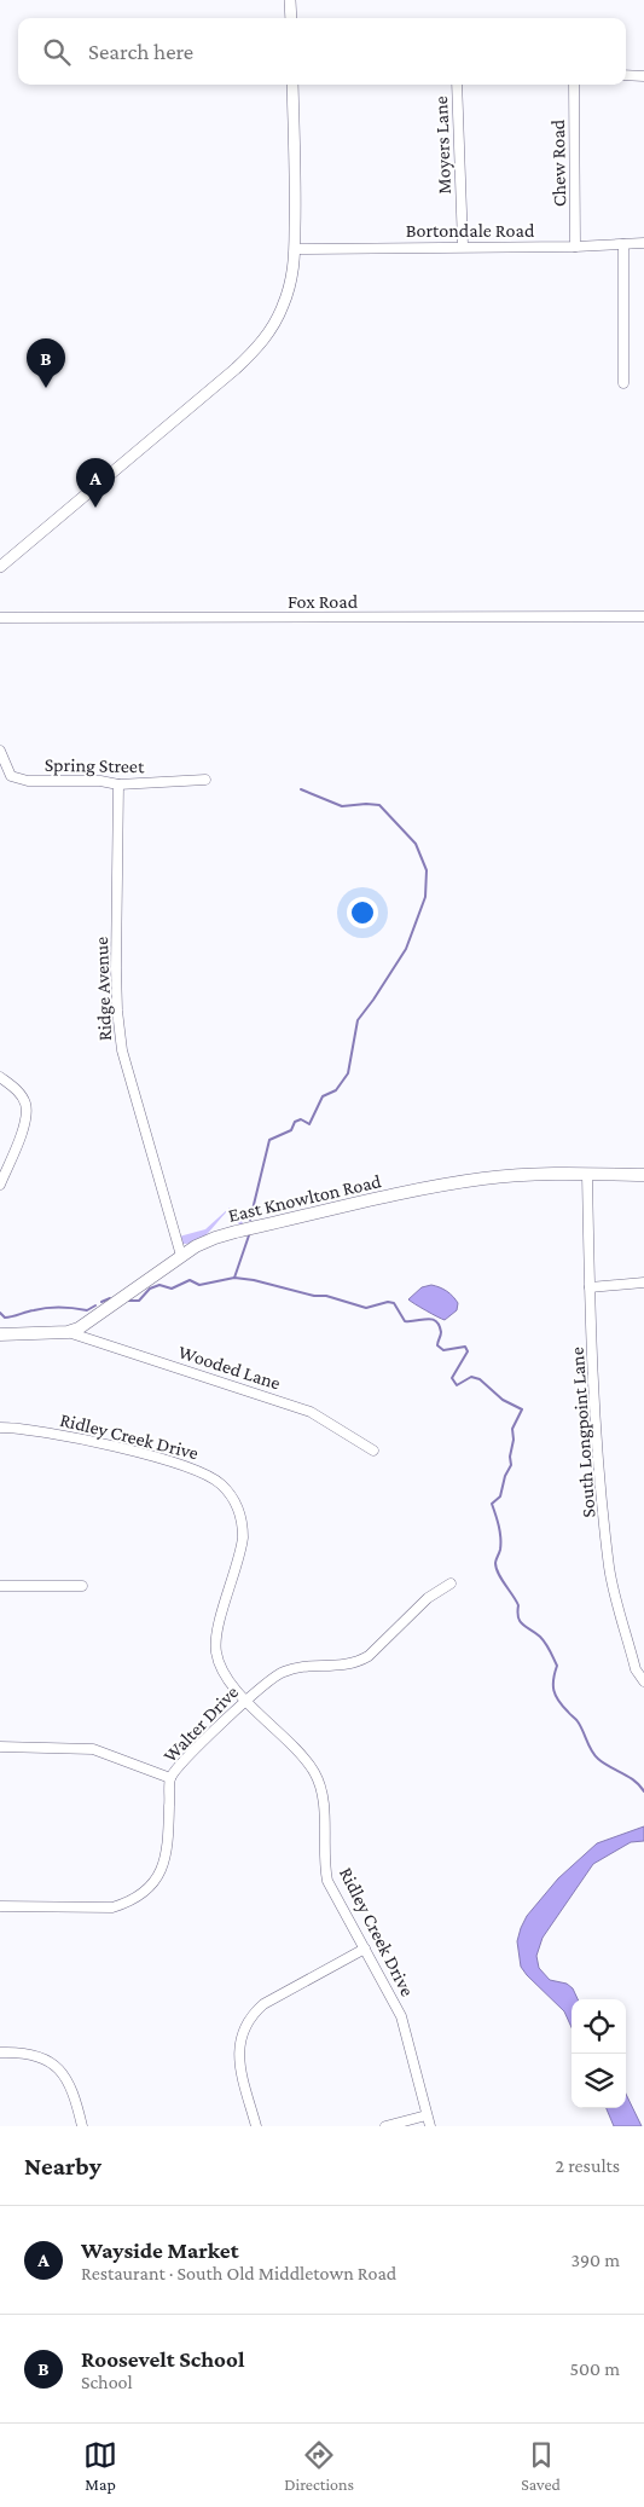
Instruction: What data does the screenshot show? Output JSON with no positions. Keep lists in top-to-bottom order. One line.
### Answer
{"streets":{"main road":["East Knowlton Road"],"street":["Moyers Lane","Chew Road","Bortondale Road","Fox Road","Spring Street","Ridge Avenue","Wooded Lane","South Longpoint Lane","Ridley Creek Drive","Walter Drive"]},"crossings":[["Moyers Lane","Bortondale Road"],["Chew Road","Bortondale Road"],["Spring Street","Ridge Avenue"],["Ridge Avenue","East Knowlton Road"],["East Knowlton Road","Wooded Lane"],["East Knowlton Road","South Longpoint Lane"],["Ridley Creek Drive","Walter Drive"]],"page":{"search":"Search here","pins":["B","A"],"heading":["Nearby","2 results"],"list":[{"mark":"A","name":"Wayside Market","note":"Restaurant · South Old Middletown Road","value":"390 m"},{"mark":"B","name":"Roosevelt School","note":"School","value":"500 m"}],"nav":["Map","Directions","Saved"]}}
